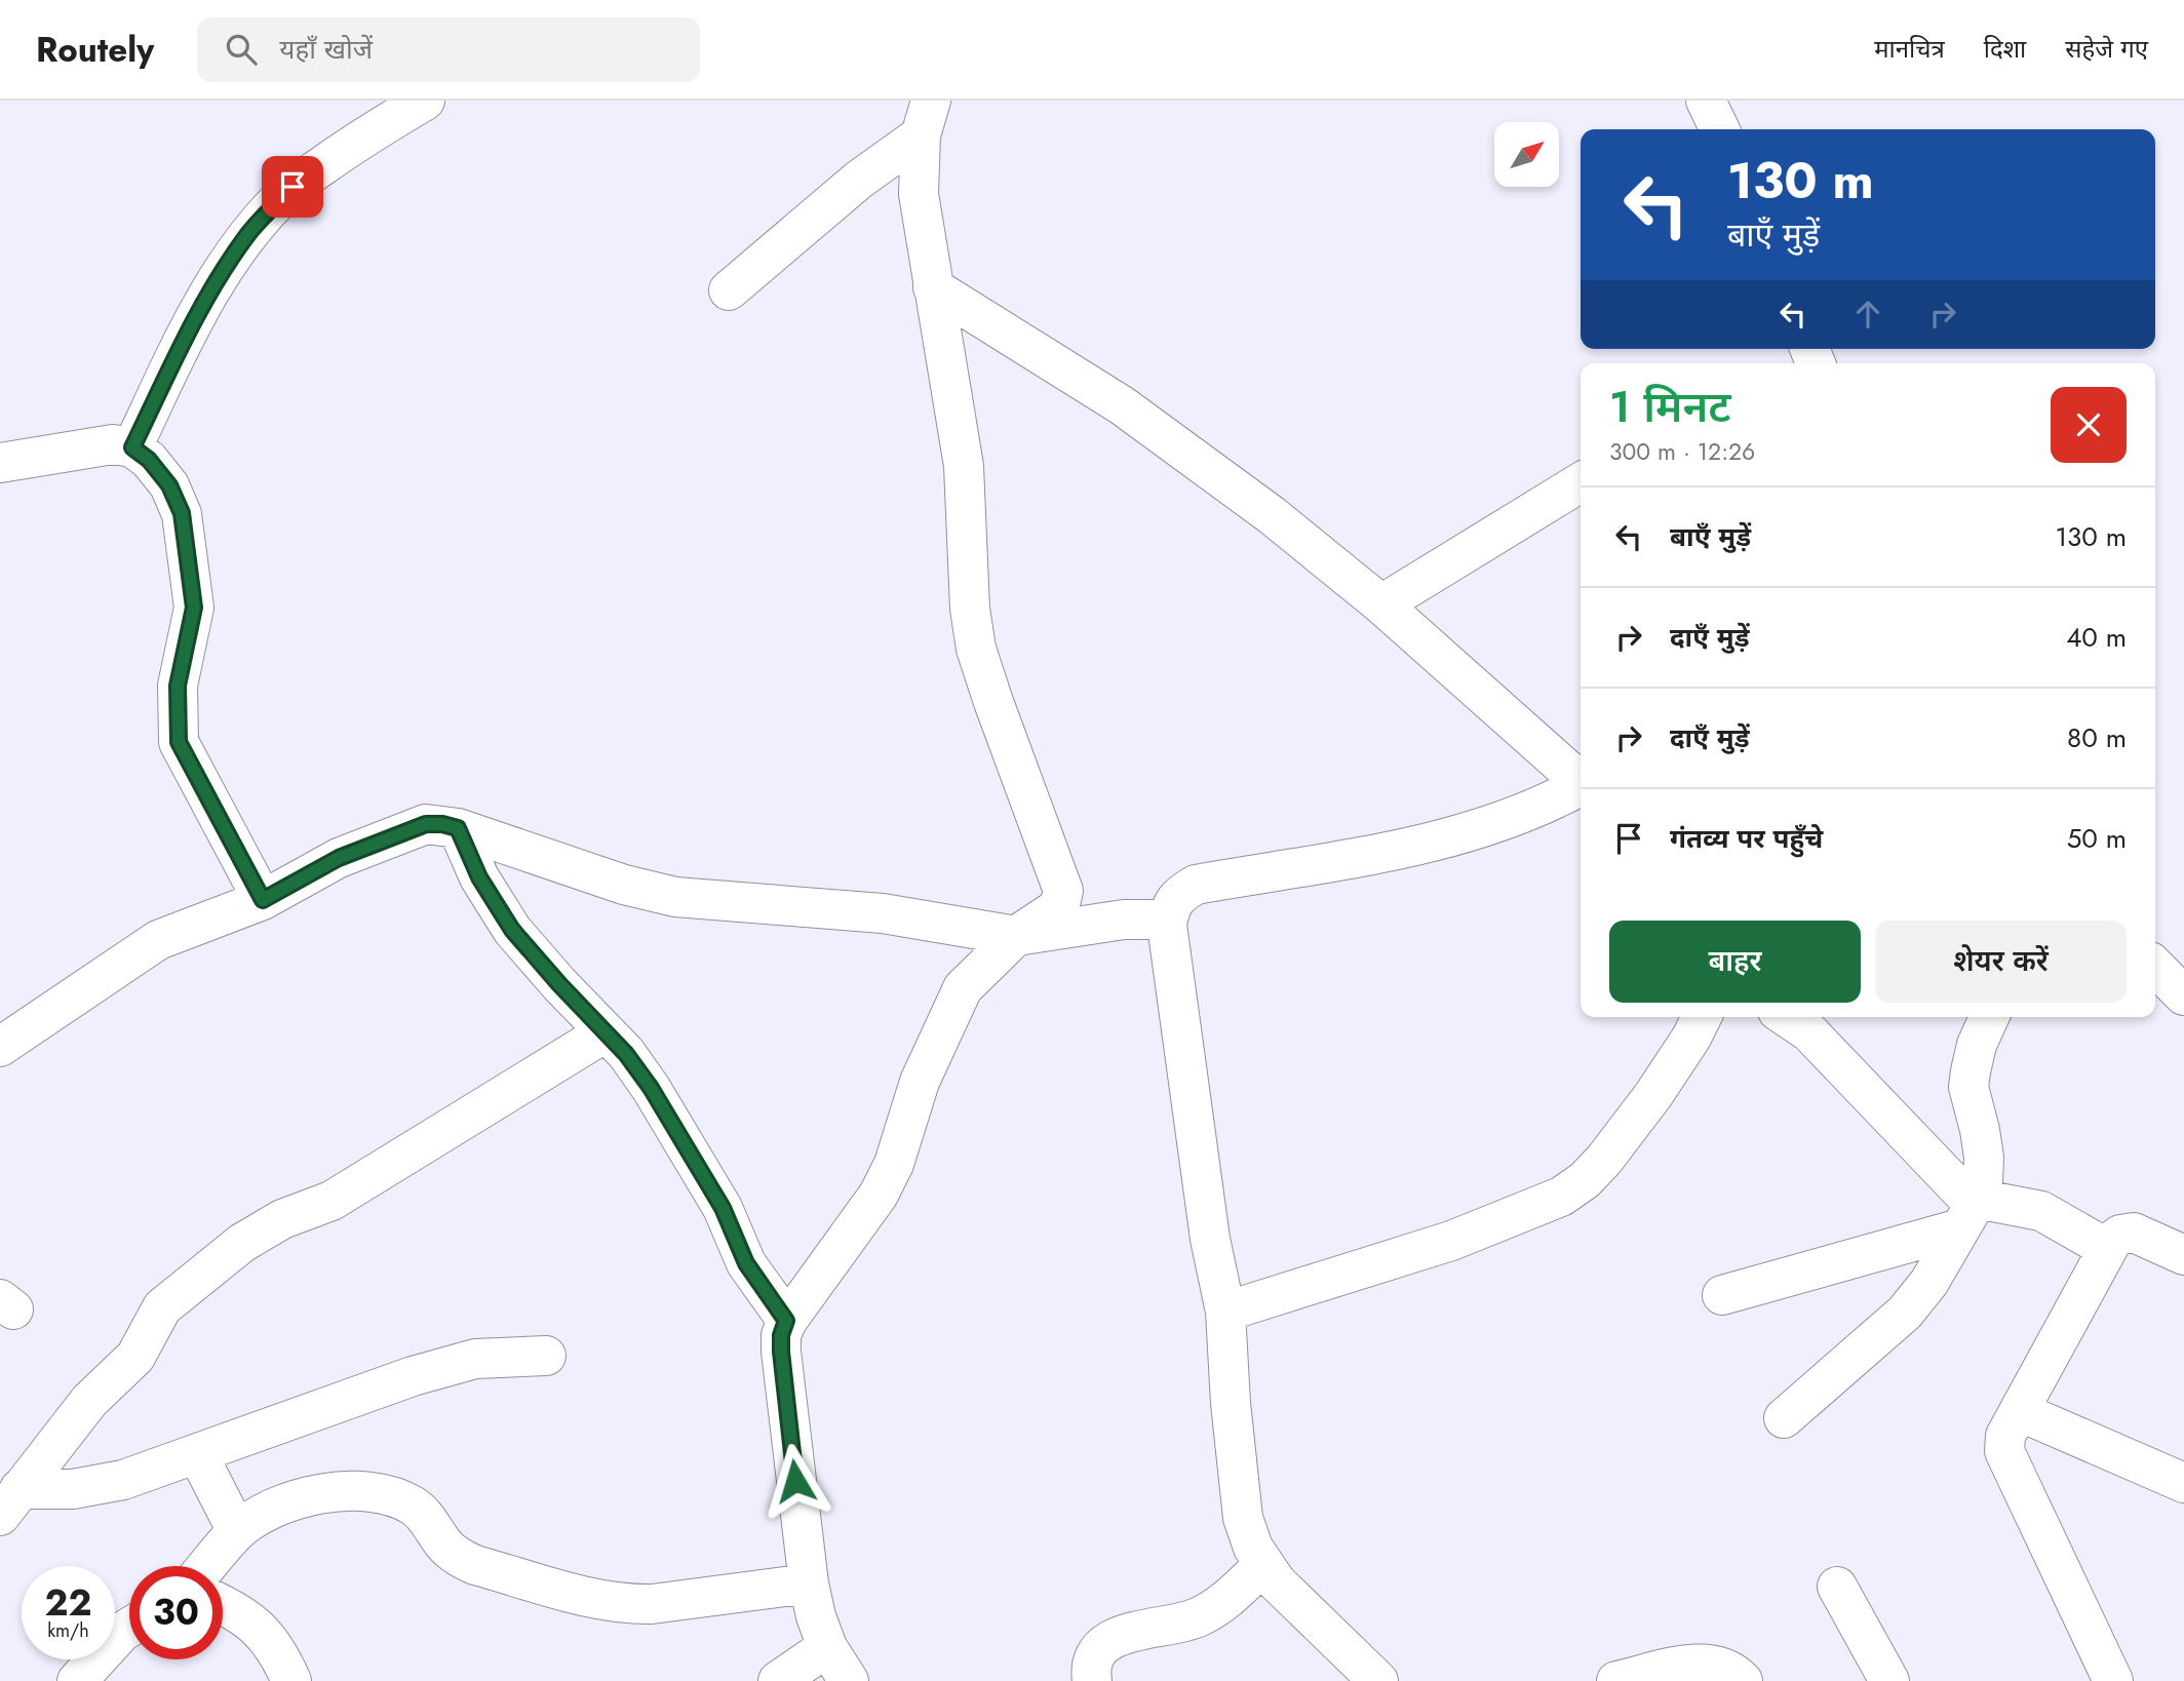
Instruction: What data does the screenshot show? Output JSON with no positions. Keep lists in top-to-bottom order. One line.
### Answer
{"north":"top right","page":{"header":"Routely","search":"यहाँ खोजें","nav":["मानचित्र","दिशा","सहेजे गए"],"turn":["130 m","बाएँ मुड़ें"],"heading":["1 मिनट","300 m · 12:26"],"list":[{"name":"बाएँ मुड़ें","value":"130 m"},{"name":"दाएँ मुड़ें","value":"40 m"},{"name":"दाएँ मुड़ें","value":"80 m"},{"name":"गंतव्य पर पहुँचे","value":"50 m"}],"buttons":["बाहर","शेयर करें"],"speed":"22 km/h","limit":"30"}}
